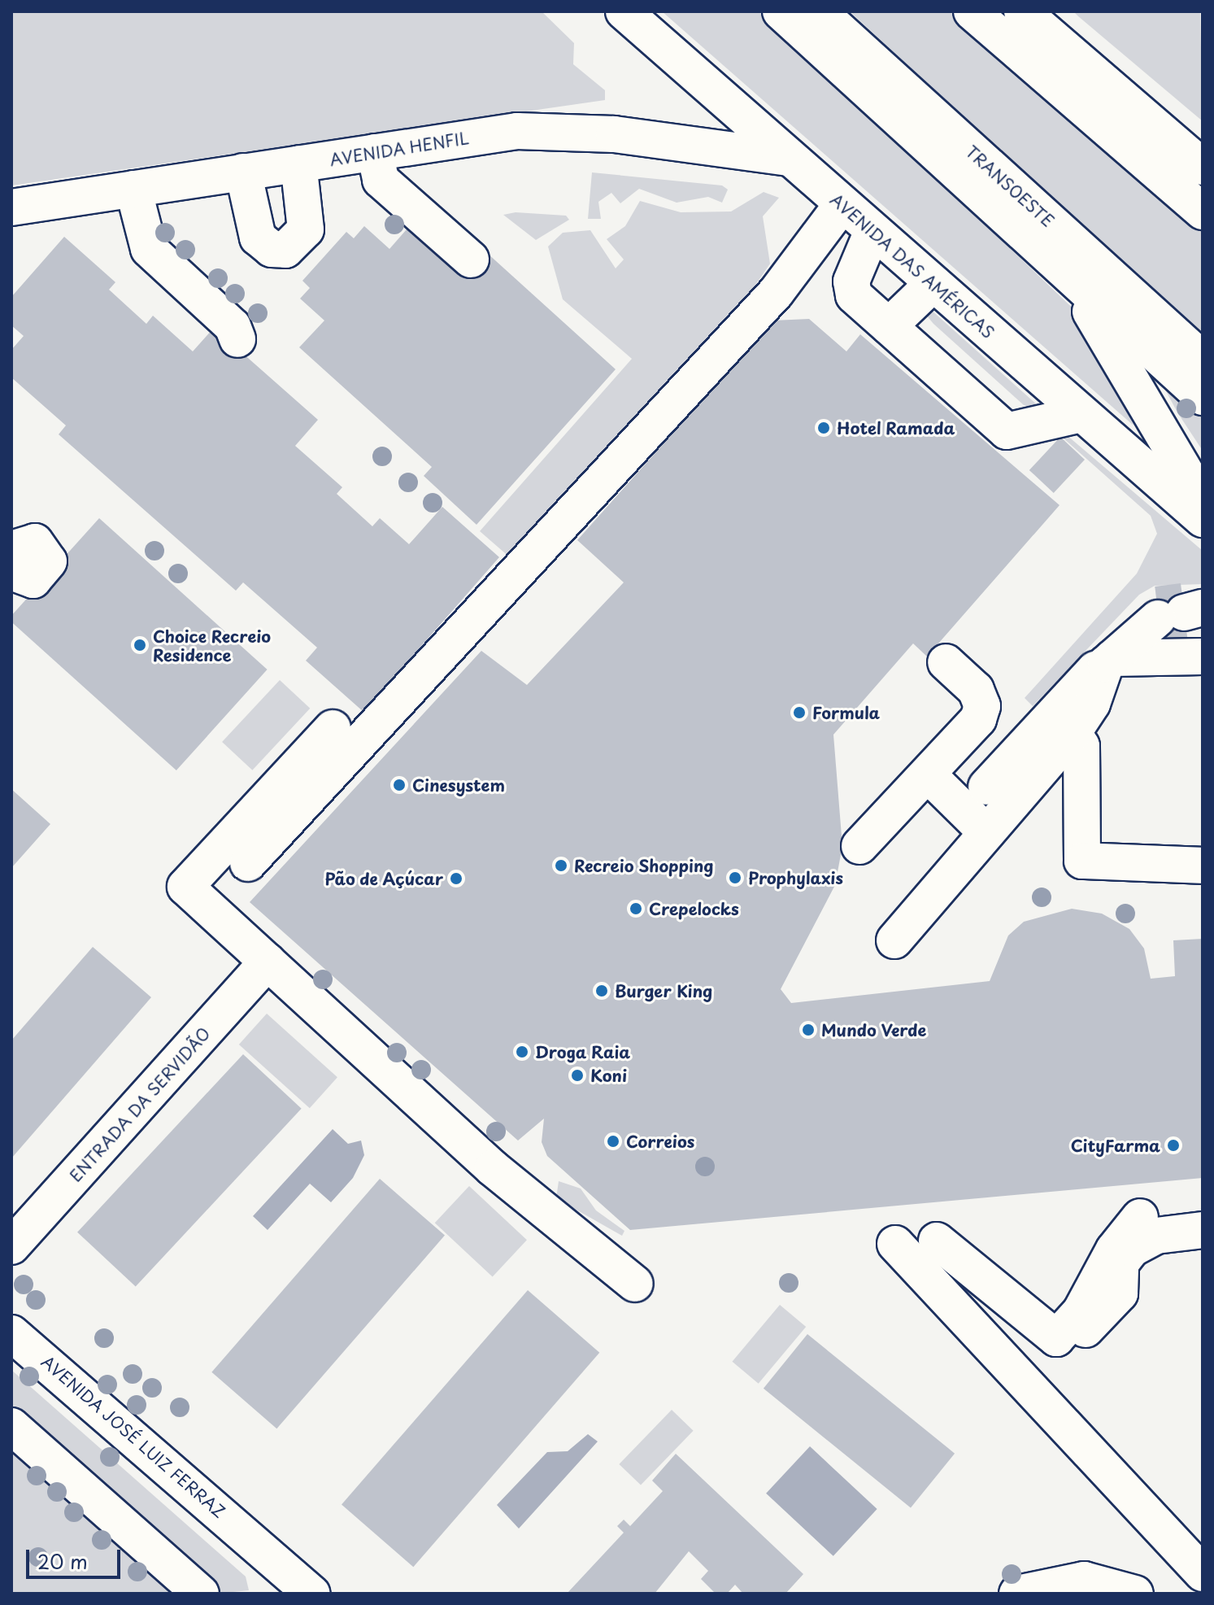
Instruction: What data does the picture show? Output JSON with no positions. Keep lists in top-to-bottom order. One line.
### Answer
{"streets":{"main road":["AVENIDA HENFIL","TRANSOESTE","AVENIDA DAS AMÉRICAS","ENTRADA DA SERVIDÃO","AVENIDA JOSÉ LUIZ FERRAZ"]},"crossings":[["AVENIDA HENFIL","AVENIDA DAS AMÉRICAS"]],"places":["Hotel Ramada","Choice Recreio Residence","Formula","Cinesystem","Recreio Shopping","Prophylaxis","Pão de Açúcar","Crepelocks","Burger King","Mundo Verde","Droga Raia","Koni","Correios","CityFarma"],"scale_bar":"20 m"}
